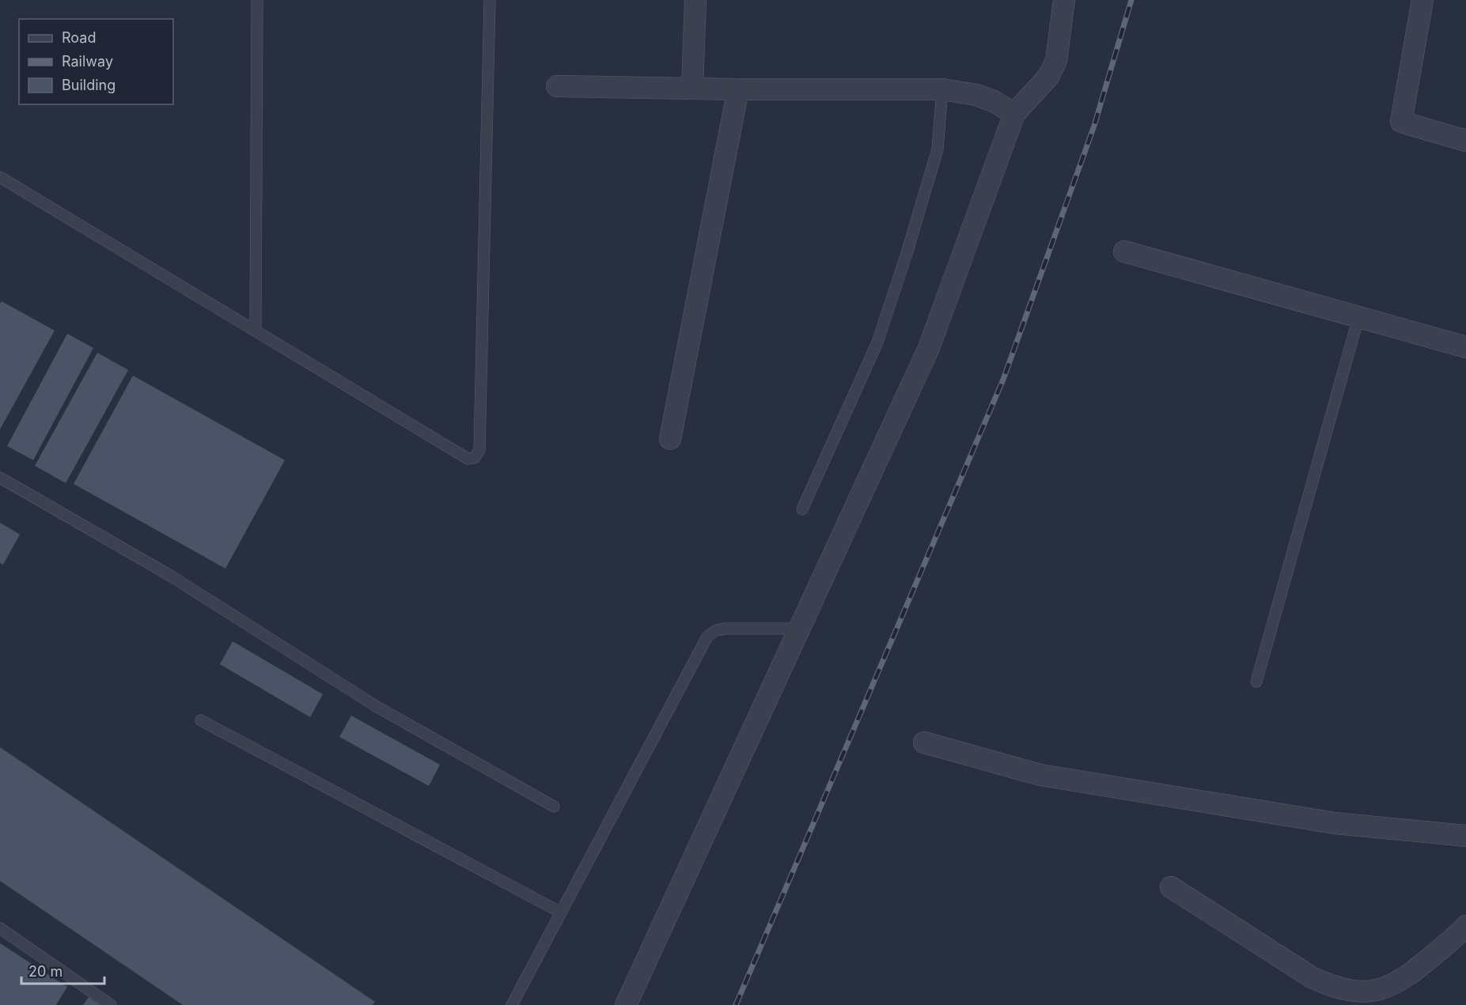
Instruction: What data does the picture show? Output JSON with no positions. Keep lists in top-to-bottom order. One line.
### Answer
{"legend":["Road","Railway","Building"],"scale_bar":"20 m"}
